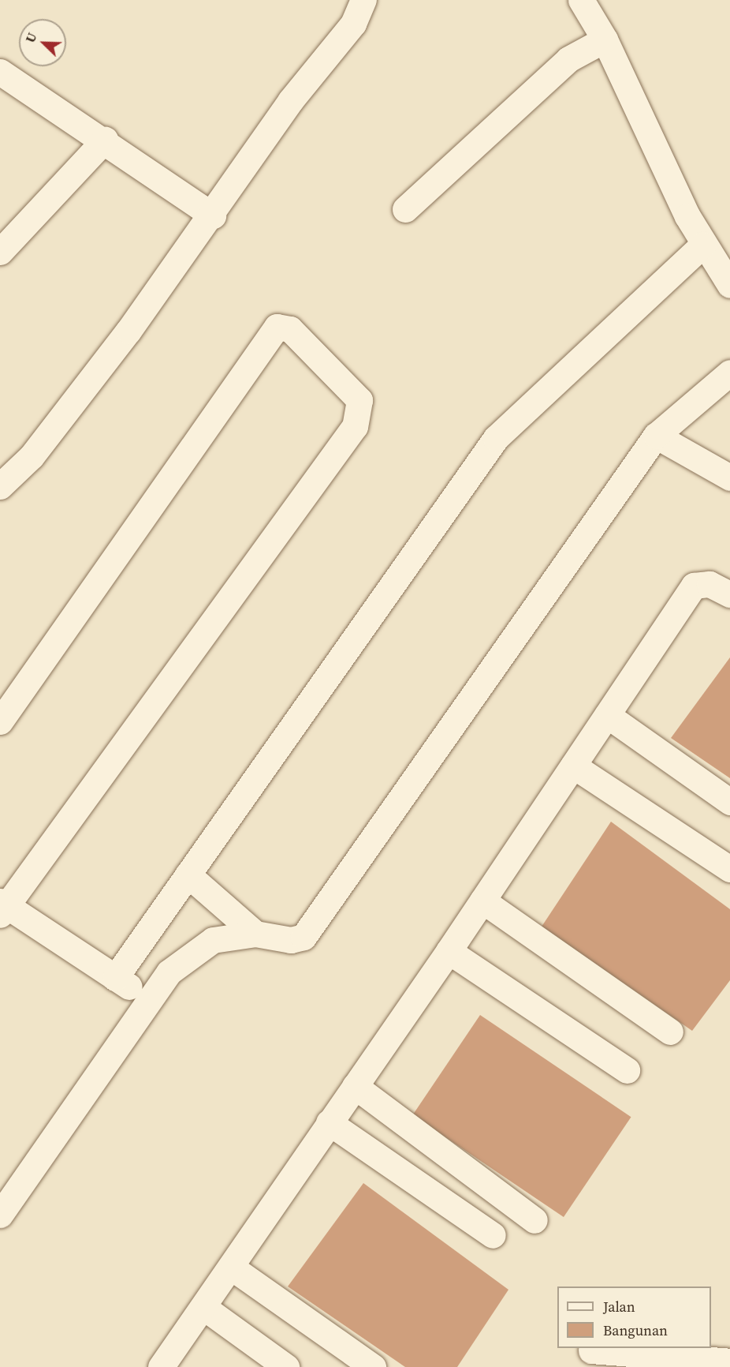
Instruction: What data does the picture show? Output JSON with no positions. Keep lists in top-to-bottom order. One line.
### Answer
{"legend":["Jalan","Bangunan"],"north":"top left"}
